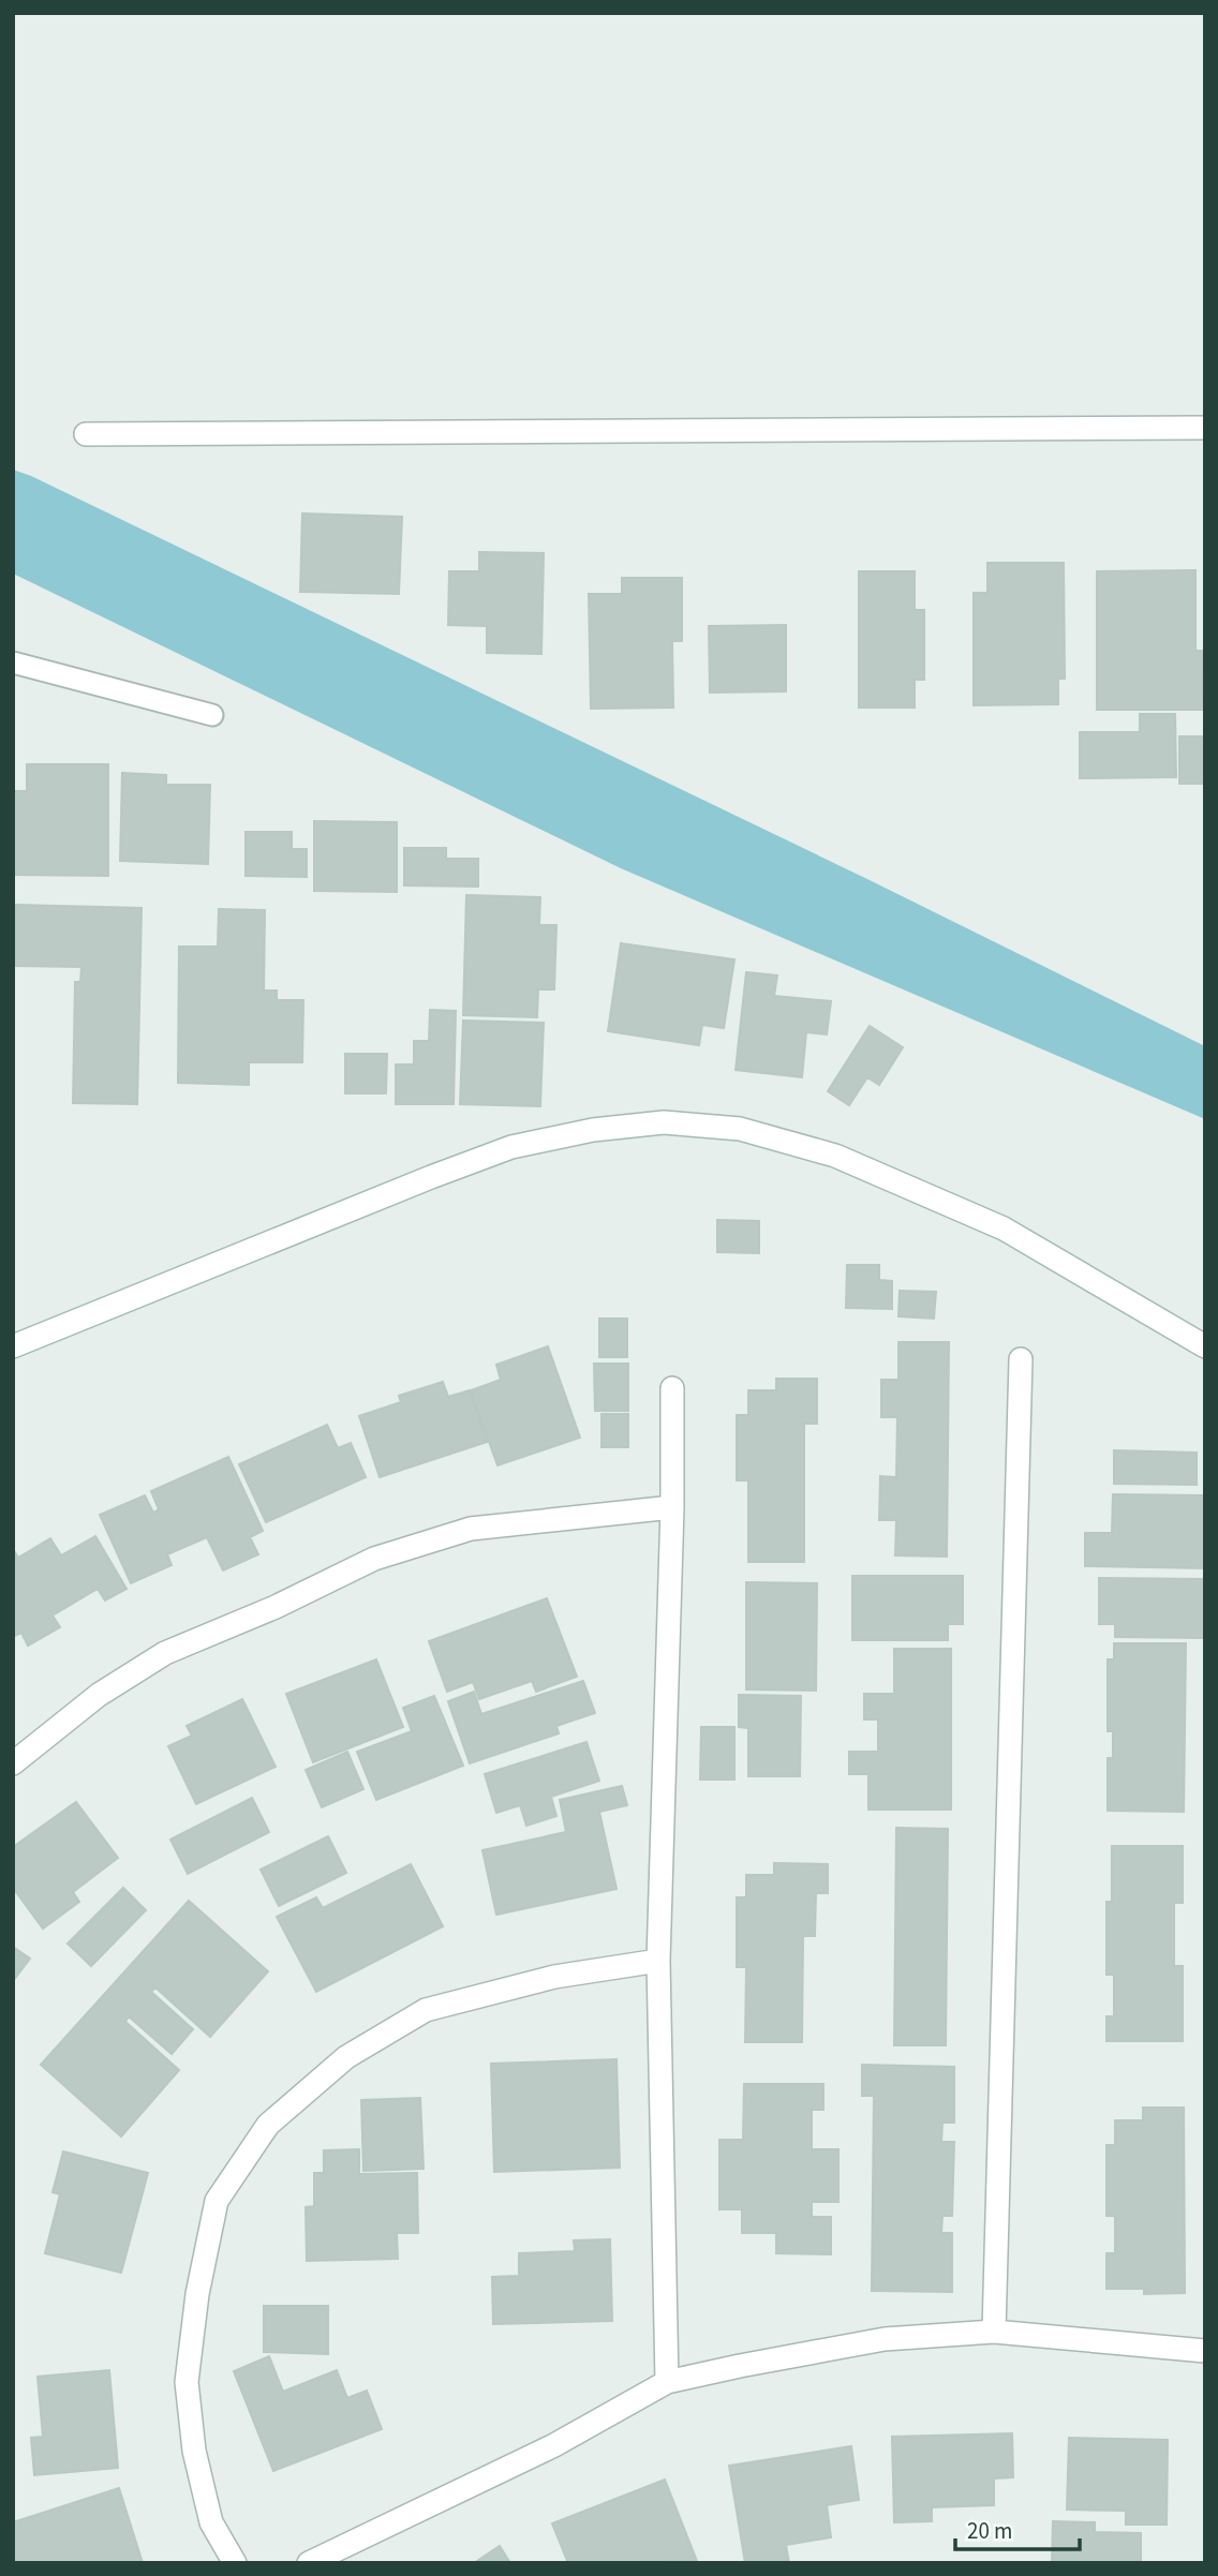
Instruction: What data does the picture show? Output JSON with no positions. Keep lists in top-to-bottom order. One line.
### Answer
{"scale_bar":"20 m"}
